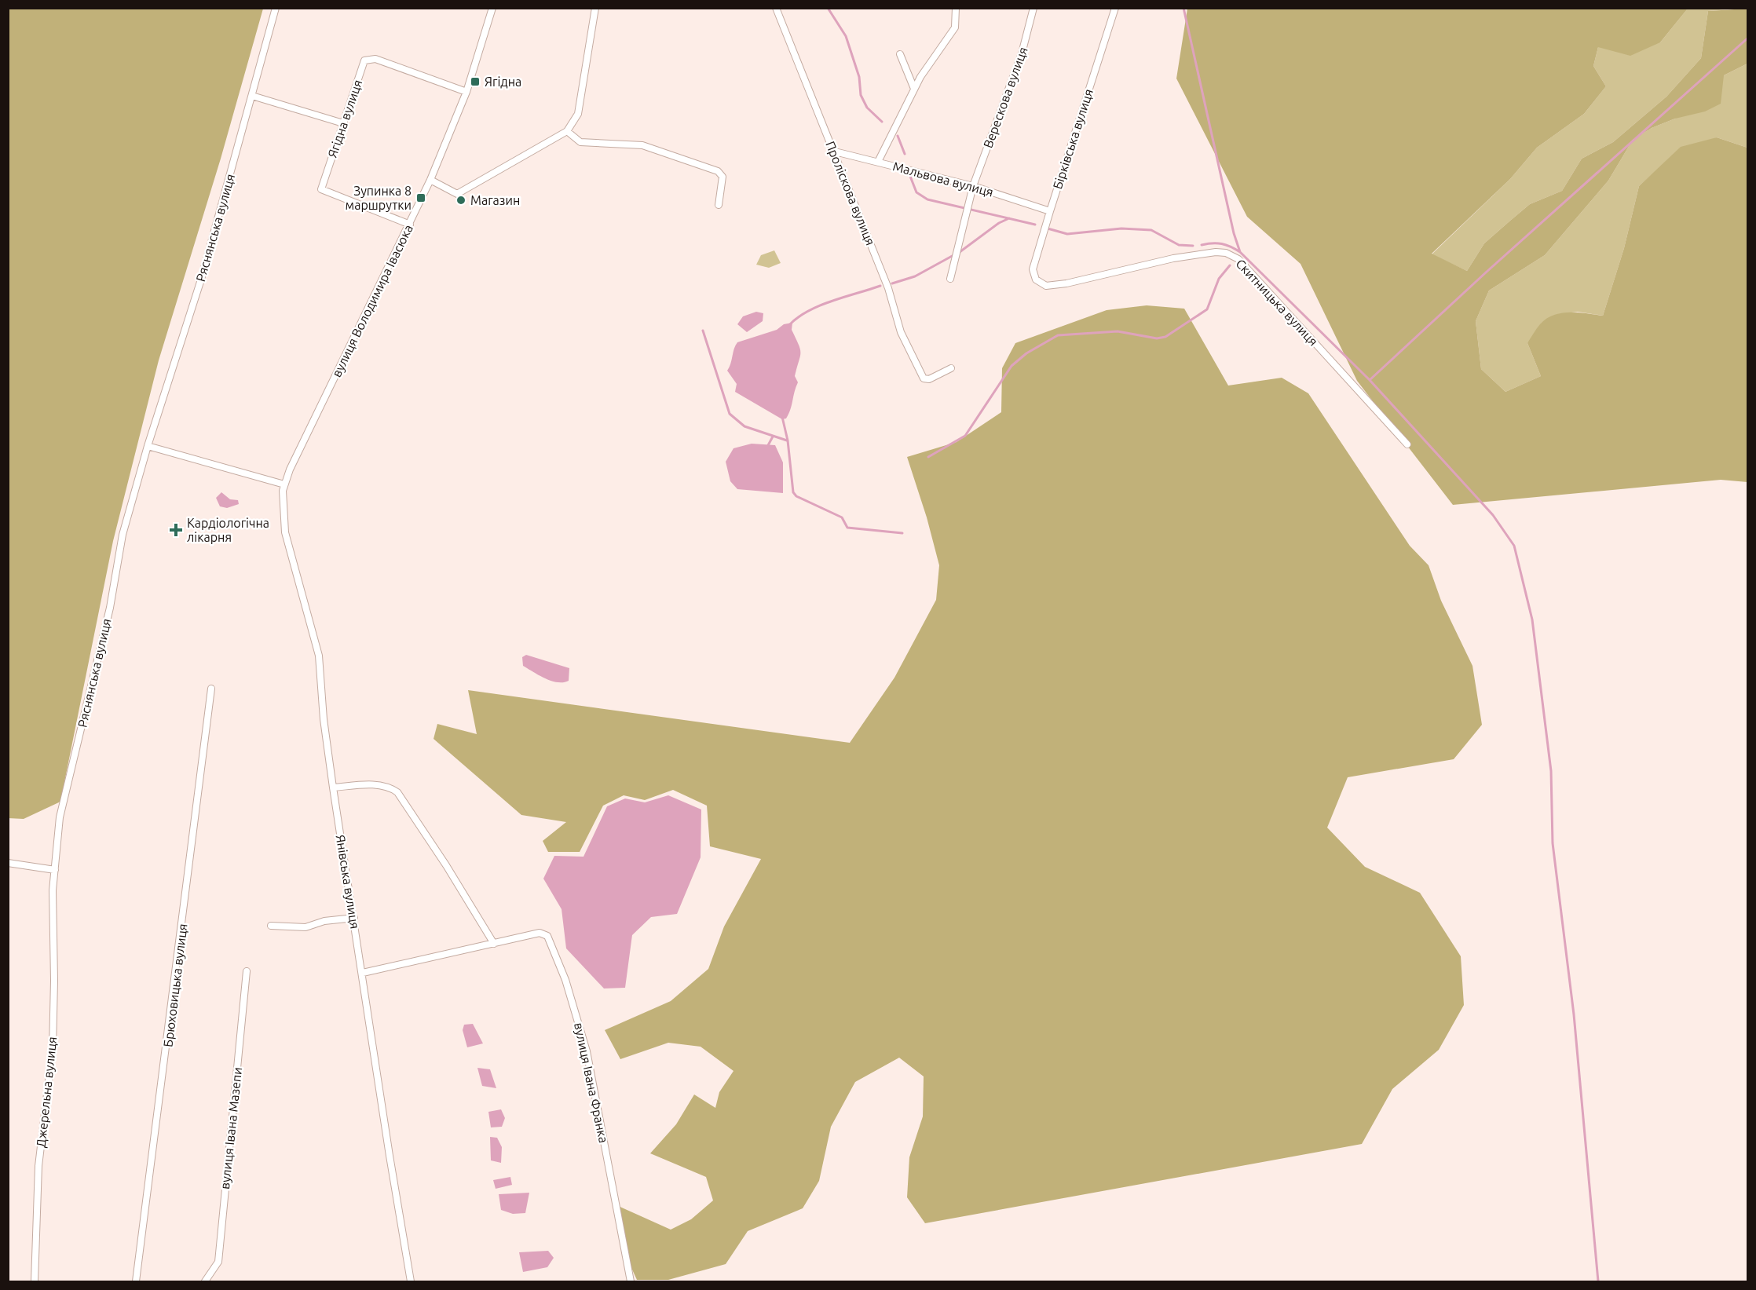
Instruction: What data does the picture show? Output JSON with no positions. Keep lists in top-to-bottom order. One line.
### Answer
{"streets":{"street":["Верескова вулиця","Ягідна вулиця","Бірківська вулиця","Мальвова вулиця","Проліскова вулиця","Ряснянська вулиця","вулиця Володимира Івасюка","Скитницька вулиця","Янівська вулиця","Брюховицька вулиця","вулиця Івана Франка","Джерельна вулиця","вулиця Івана Мазепи"]},"crossings":[["Верескова вулиця","Мальвова вулиця"],["Ягідна вулиця","вулиця Володимира Івасюка"],["Бірківська вулиця","Мальвова вулиця"],["Бірківська вулиця","Скитницька вулиця"],["Мальвова вулиця","Проліскова вулиця"],["Ряснянська вулиця","Джерельна вулиця"],["вулиця Володимира Івасюка","Янівська вулиця"],["Янівська вулиця","вулиця Івана Франка"]],"places":{"transit":["Ягідна","Зупинка 8 маршрутки"],"other":["Магазин"],"health":["Кардіологічна лікарня"]}}
